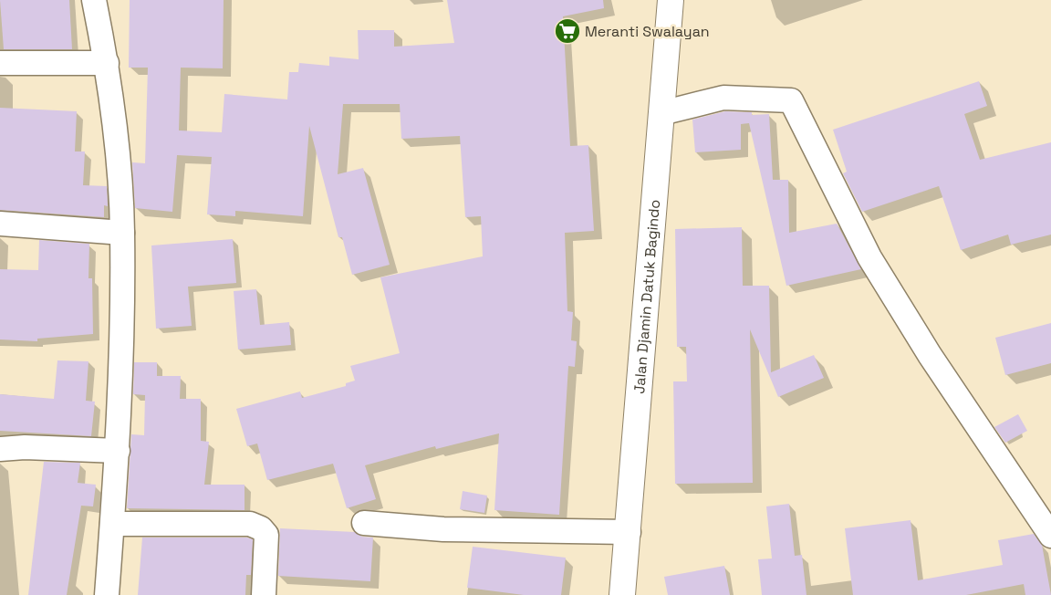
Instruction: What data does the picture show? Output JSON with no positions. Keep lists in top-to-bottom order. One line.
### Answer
{"streets":{"street":["Jalan Djamin Datuk Bagindo"]},"places":{"supermarket":["Meranti Swalayan"]}}
